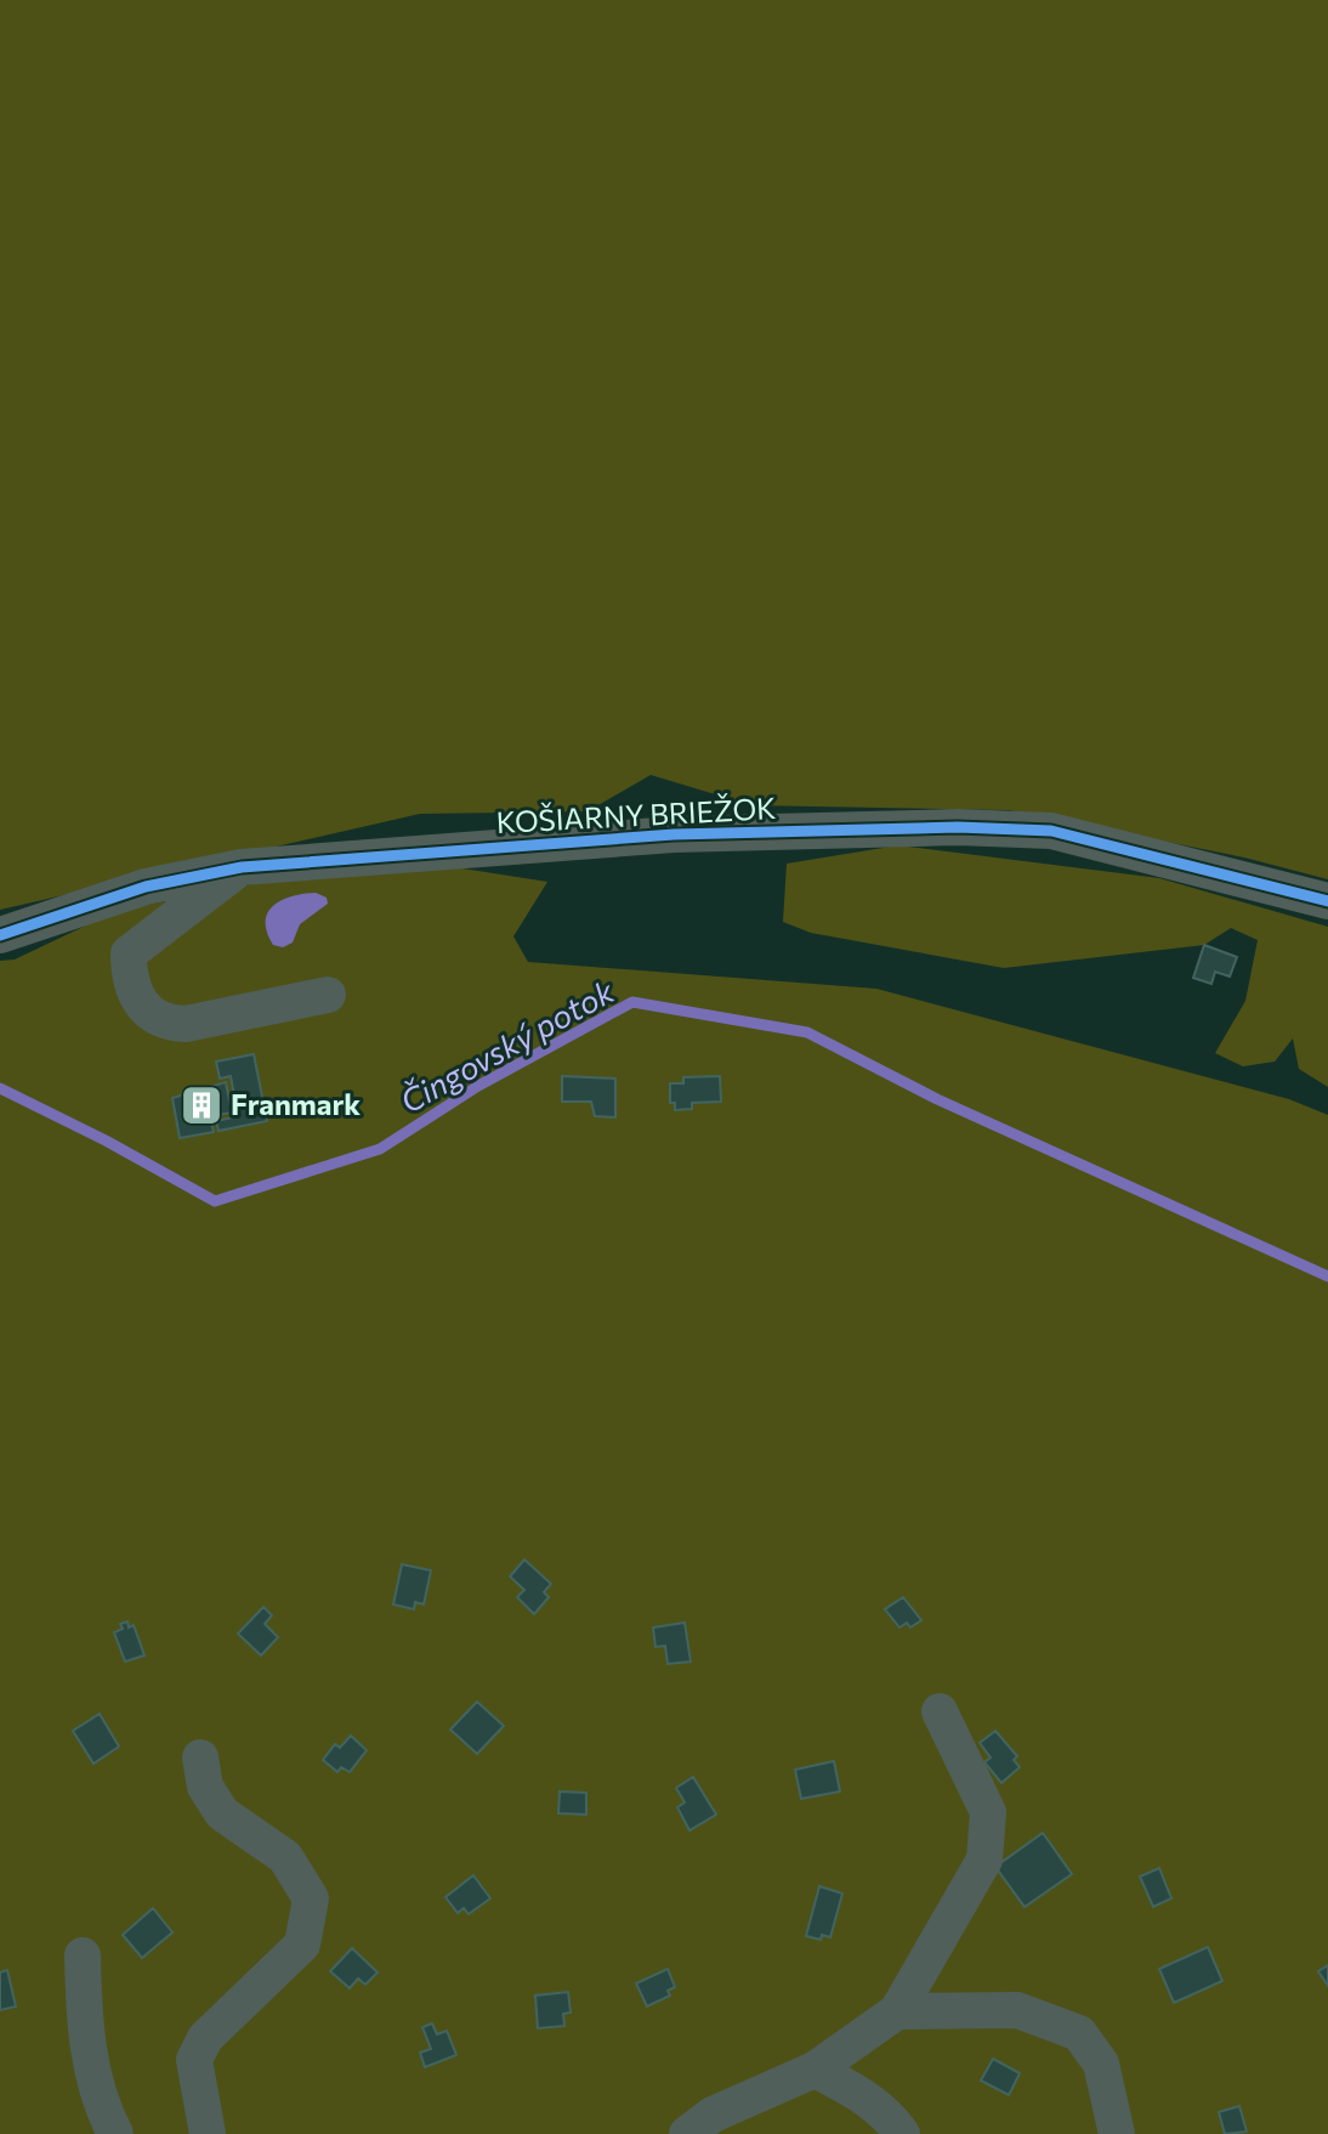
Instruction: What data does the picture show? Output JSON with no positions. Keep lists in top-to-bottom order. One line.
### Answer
{"streets":{"street":["KOŠIARNY BRIEŽOK"]},"water":["Čingovský potok"],"places":{"building":["Franmark"]}}
